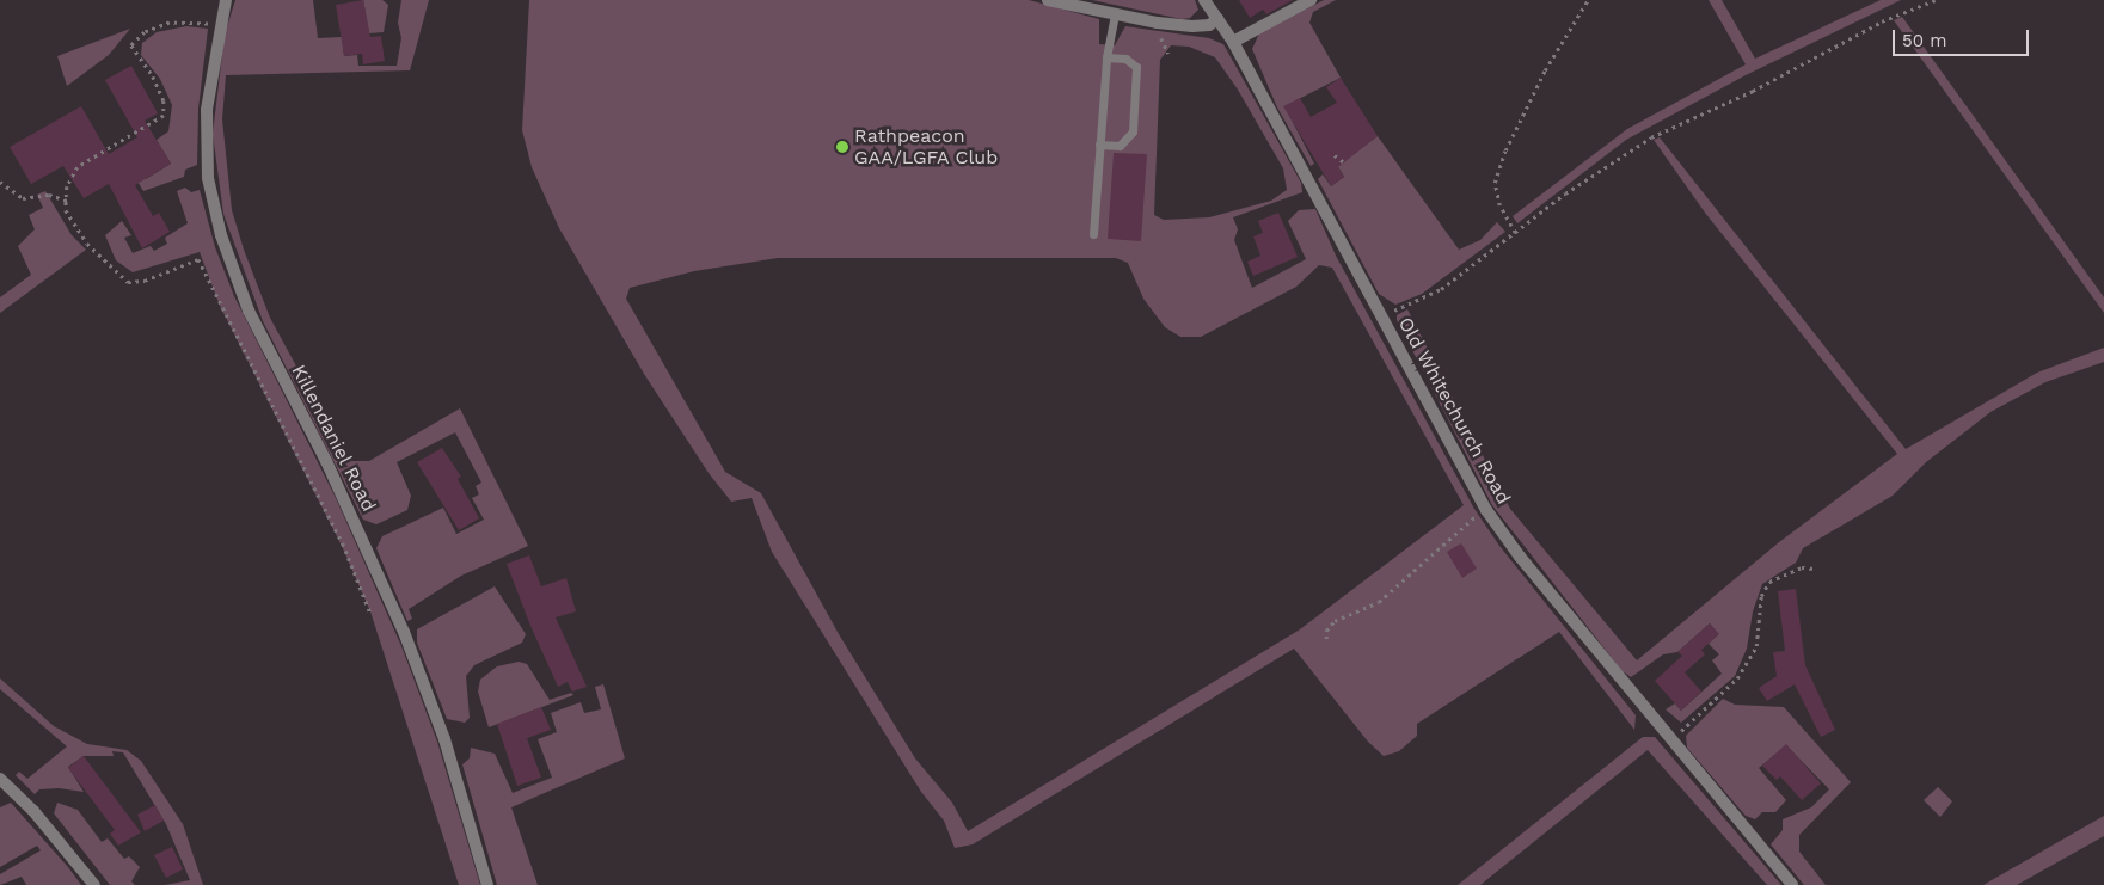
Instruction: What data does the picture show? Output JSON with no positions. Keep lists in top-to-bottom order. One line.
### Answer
{"streets":{"street":["Old Whitechurch Road","Killendaniel Road"]},"places":["Rathpeacon GAA/LGFA Club"],"scale_bar":"50 m"}
